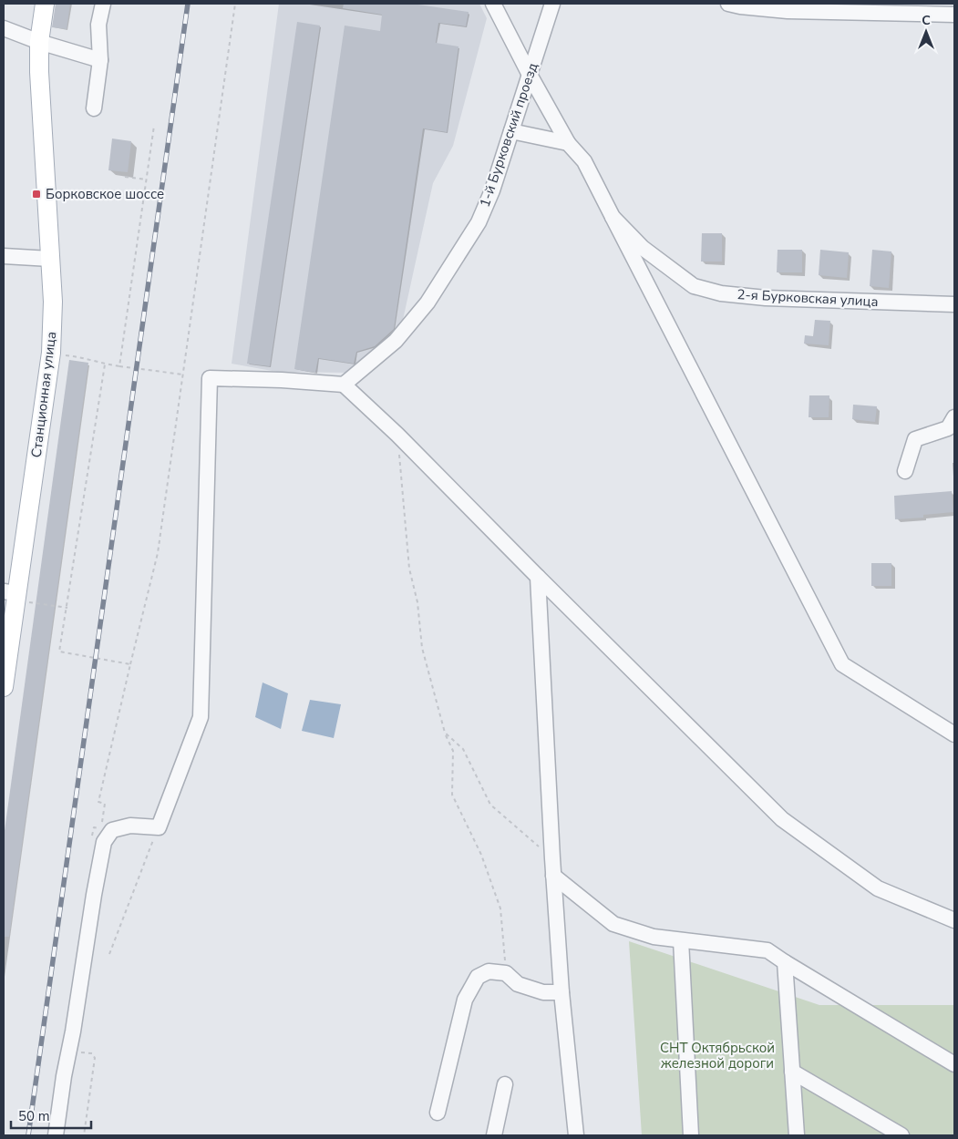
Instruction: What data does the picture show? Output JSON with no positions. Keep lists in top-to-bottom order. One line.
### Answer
{"streets":{"main road":["Станционная улица"],"street":["1-й Бурковский проезд","2-я Бурковская улица"]},"crossings":[["1-й Бурковский проезд","2-я Бурковская улица"]],"parks":["СНТ Октябрьской железной дороги"],"places":{"transit":["Борковское шоссе"]},"scale_bar":"50 m","north":"top"}
